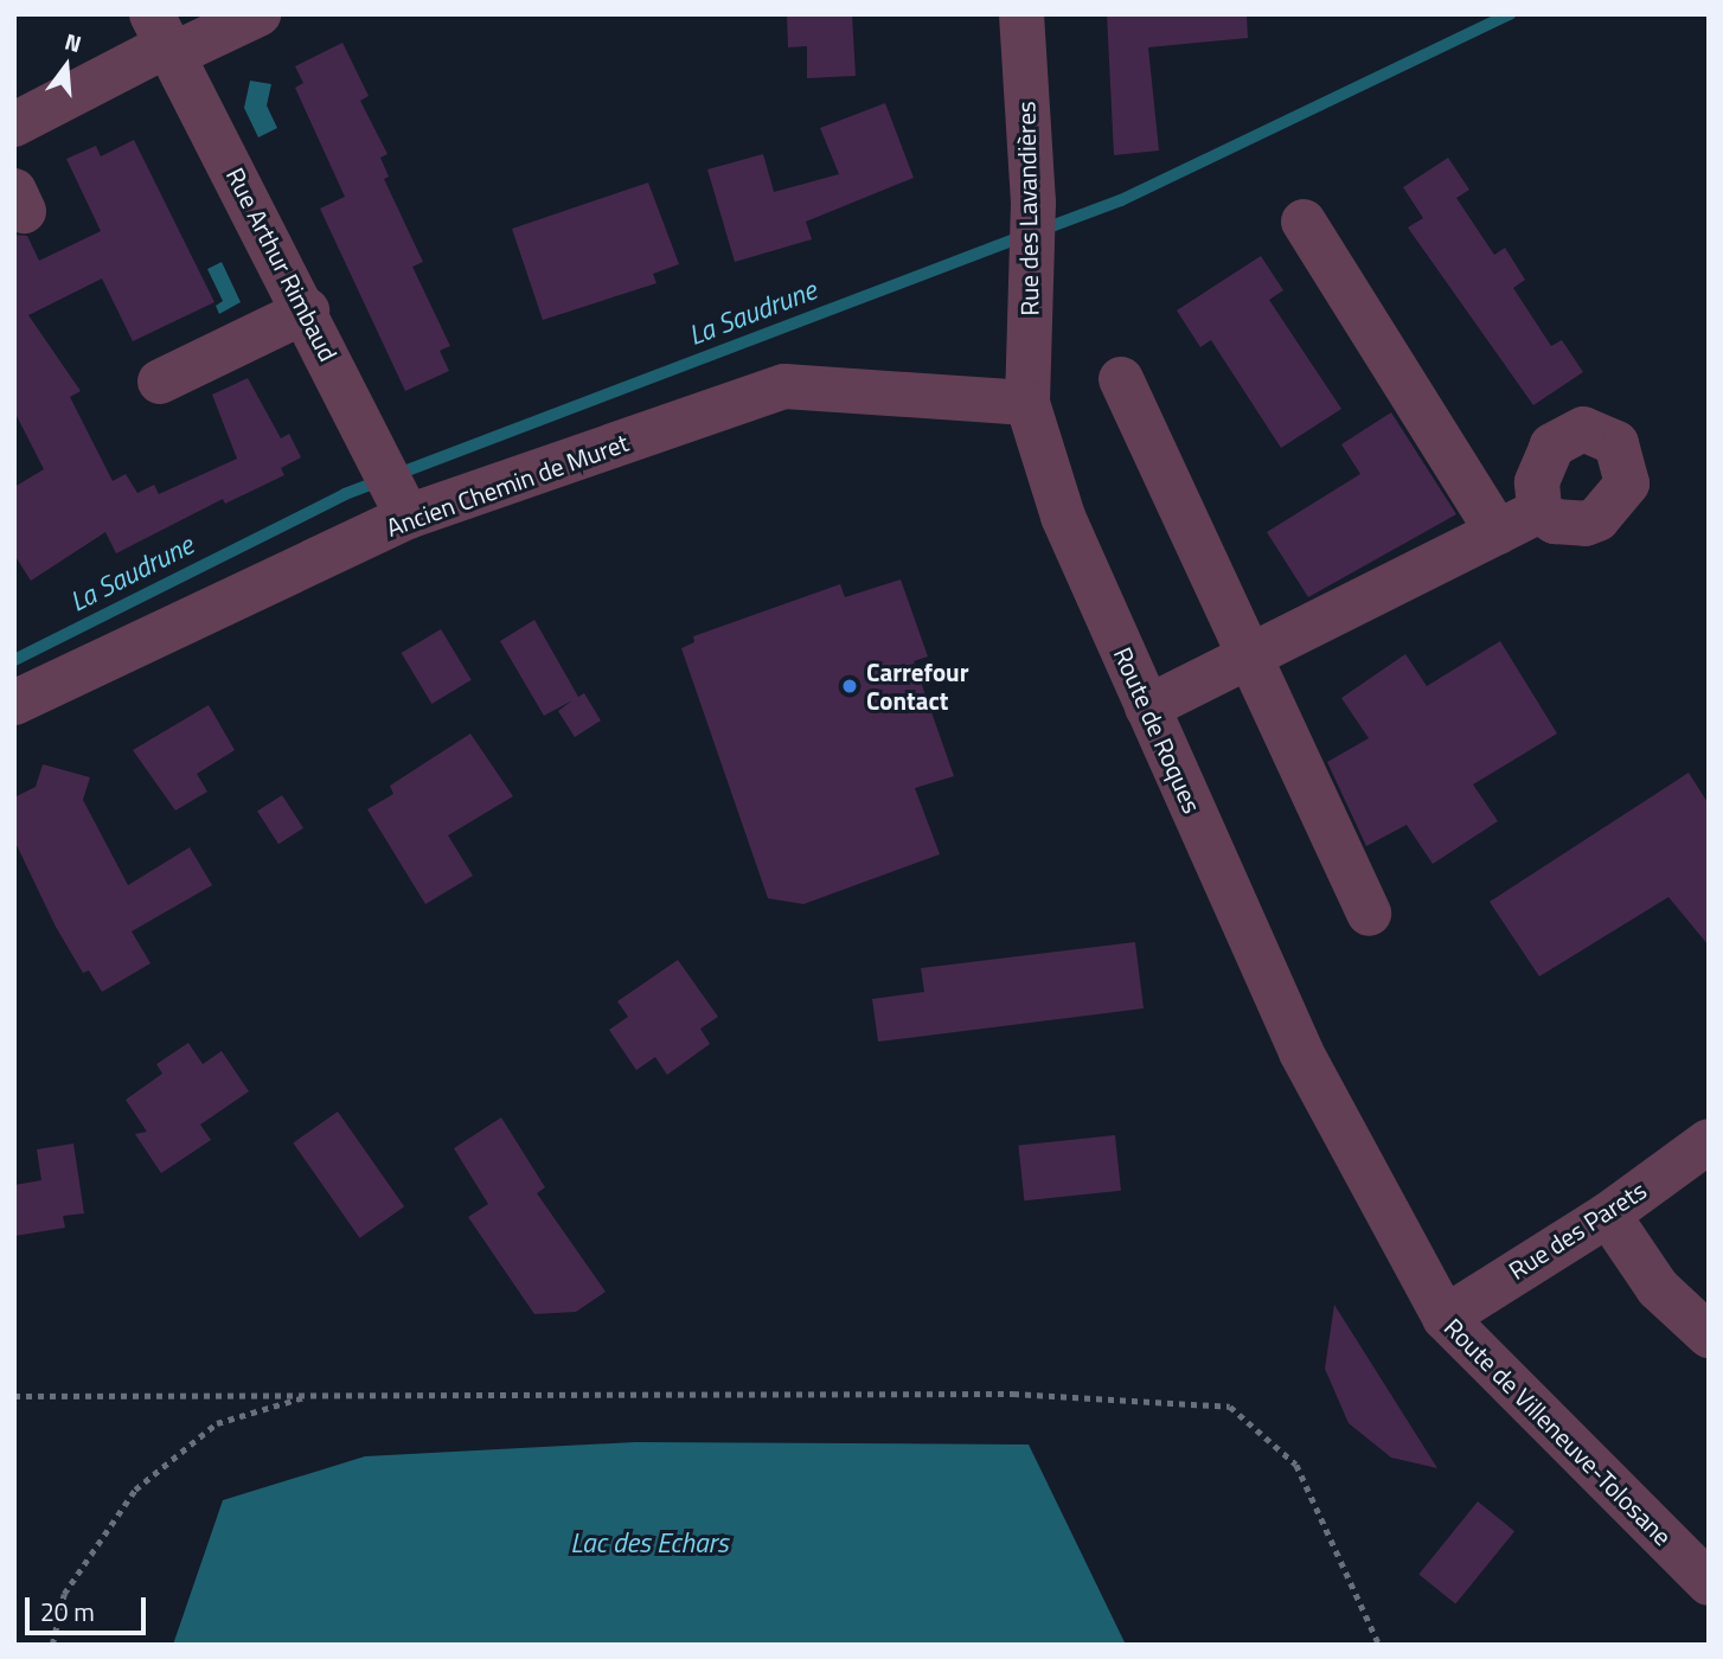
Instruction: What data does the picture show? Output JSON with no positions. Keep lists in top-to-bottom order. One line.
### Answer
{"streets":{"street":["Rue des Lavandières","Rue Arthur Rimbaud","Ancien Chemin de Muret","Route de Roques","Rue des Parets","Route de Villeneuve-Tolosane"]},"crossings":[["Rue des Lavandières","Ancien Chemin de Muret"],["Rue des Lavandières","Route de Roques"],["Rue Arthur Rimbaud","Ancien Chemin de Muret"],["Ancien Chemin de Muret","Route de Roques"],["Route de Roques","Route de Villeneuve-Tolosane"],["Rue des Parets","Route de Villeneuve-Tolosane"]],"water":["La Saudrune","Lac des Echars"],"places":["Carrefour Contact"],"scale_bar":"20 m","north":"top"}
